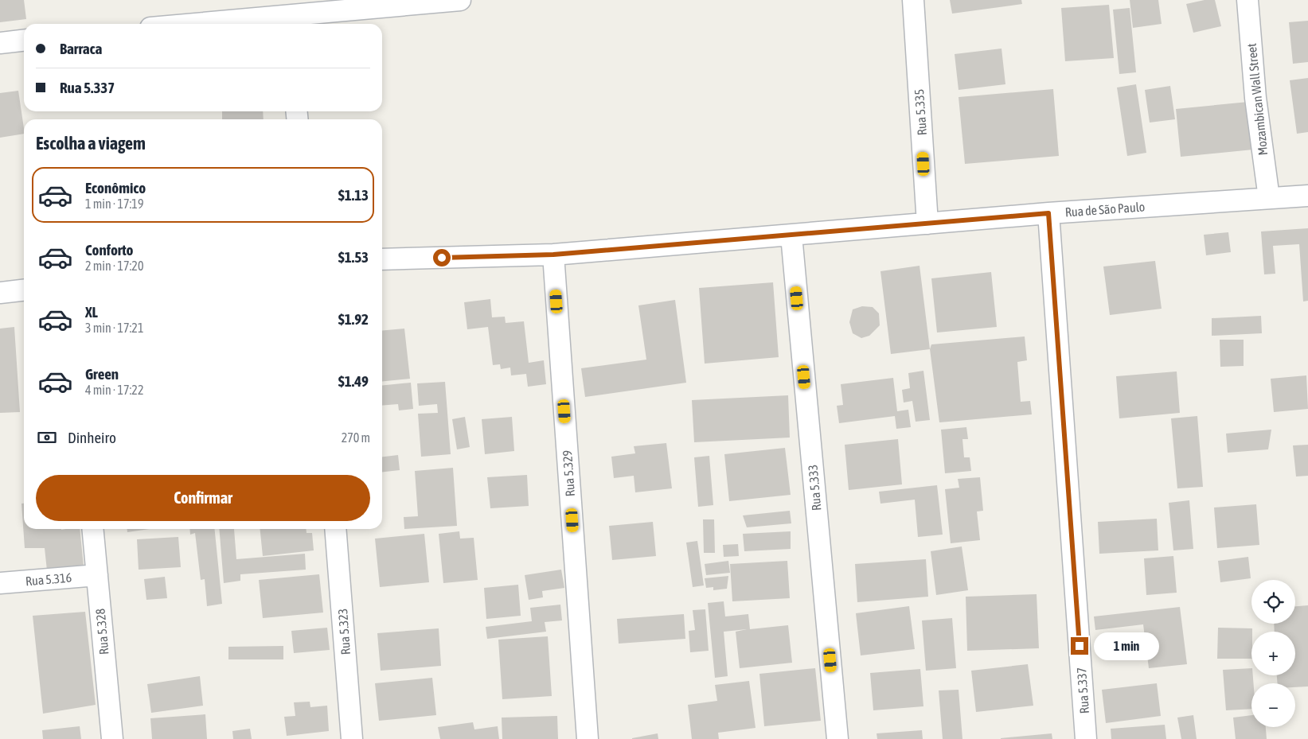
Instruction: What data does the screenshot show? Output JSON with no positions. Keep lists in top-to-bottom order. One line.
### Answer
{"streets":{"street":["Mozambican Wall Street","Rua 5.335","Rua de São Paulo","Rua 5.329","Rua 5.333","Rua 5.316","Rua 5.328","Rua 5.323","Rua 5.337"]},"crossings":[["Mozambican Wall Street","Rua de São Paulo"],["Rua 5.335","Rua de São Paulo"],["Rua de São Paulo","Rua 5.329"],["Rua de São Paulo","Rua 5.333"],["Rua de São Paulo","Rua 5.337"],["Rua 5.316","Rua 5.328"]],"page":{"banner":["Barraca","Rua 5.337"],"heading":"Escolha a viagem","list":[{"name":"Econômico","note":"1 min · 17:19","value":"$1.13"},{"name":"Conforto","note":"2 min · 17:20","value":"$1.53"},{"name":"XL","note":"3 min · 17:21","value":"$1.92"},{"name":"Green","note":"4 min · 17:22","value":"$1.49"}],"pay":["Dinheiro","270 m"],"buttons":"Confirmar","map_buttons":["+","−"],"bubble":"1 min"}}
